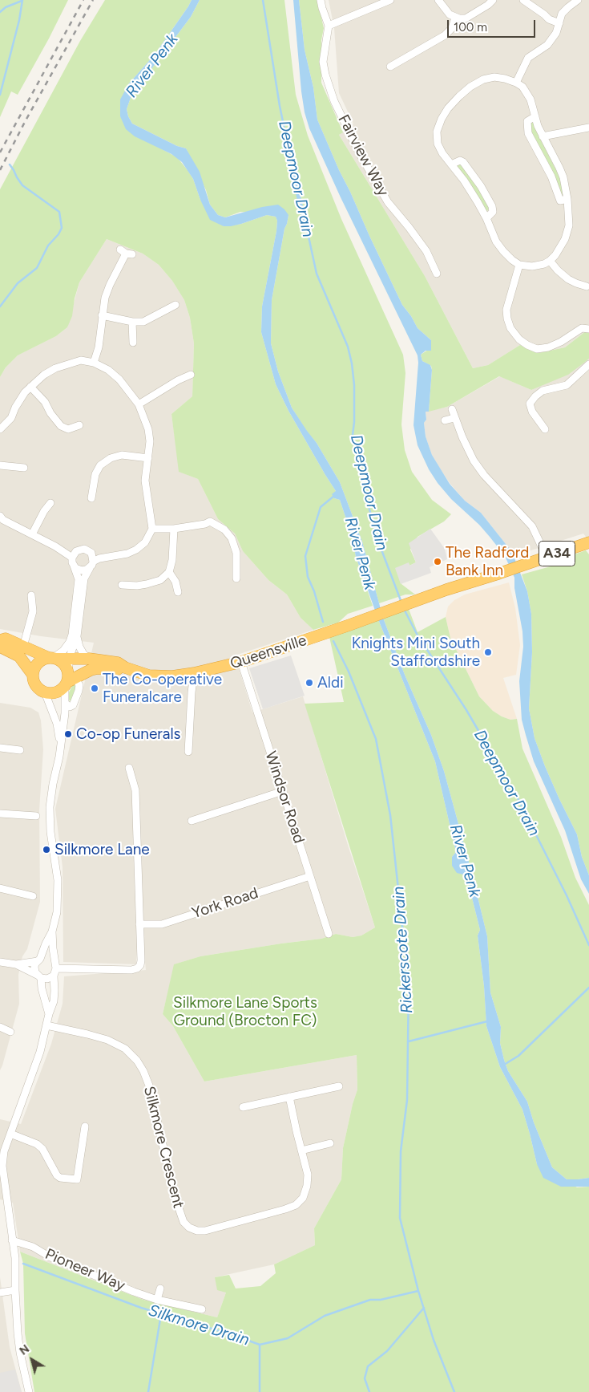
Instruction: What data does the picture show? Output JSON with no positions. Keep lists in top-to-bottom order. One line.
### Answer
{"streets":{"highway":["A34","Queensville"],"street":["Fairview Way","Windsor Road","York Road","Silkmore Crescent","Pioneer Way"]},"crossings":[["A34","Queensville"],["Queensville","Windsor Road"],["Windsor Road","York Road"]],"water":["River Penk","Deepmoor Drain","Rickerscote Drain","Silkmore Drain"],"parks":["Silkmore Lane Sports Ground (Brocton FC)"],"places":["The Radford Bank Inn","Knights Mini South Staffordshire","Aldi","The Co-operative Funeralcare","Co-op Funerals","Silkmore Lane"],"scale_bar":"100 m","north":"top left"}
